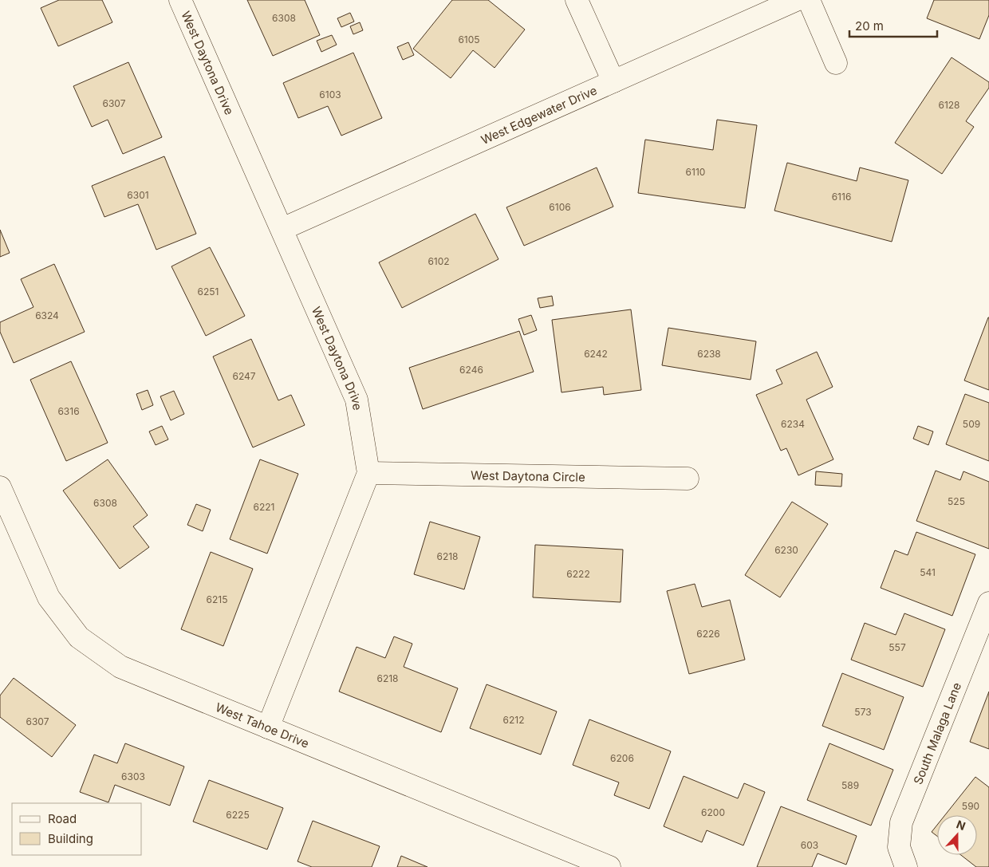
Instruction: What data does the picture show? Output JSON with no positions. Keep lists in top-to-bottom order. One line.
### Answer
{"streets":{"street":["West Daytona Drive","West Edgewater Drive","West Daytona Circle","West Tahoe Drive","South Malaga Lane"]},"crossings":[["West Daytona Drive","West Edgewater Drive"],["West Daytona Drive","West Daytona Circle"]],"house_numbers":["6308","6105","6103","6307","6128","6110","6301","6116","6106","6102","6251","6324","6242","6238","6246","6247","6316","6234","509","525","6308","6221","6230","6218","541","6222","6215","6226","557","6218","573","6212","6307","6206","6303","589","590","6200","6225","603"],"legend":["Road","Building"],"scale_bar":"20 m","north":"top"}
